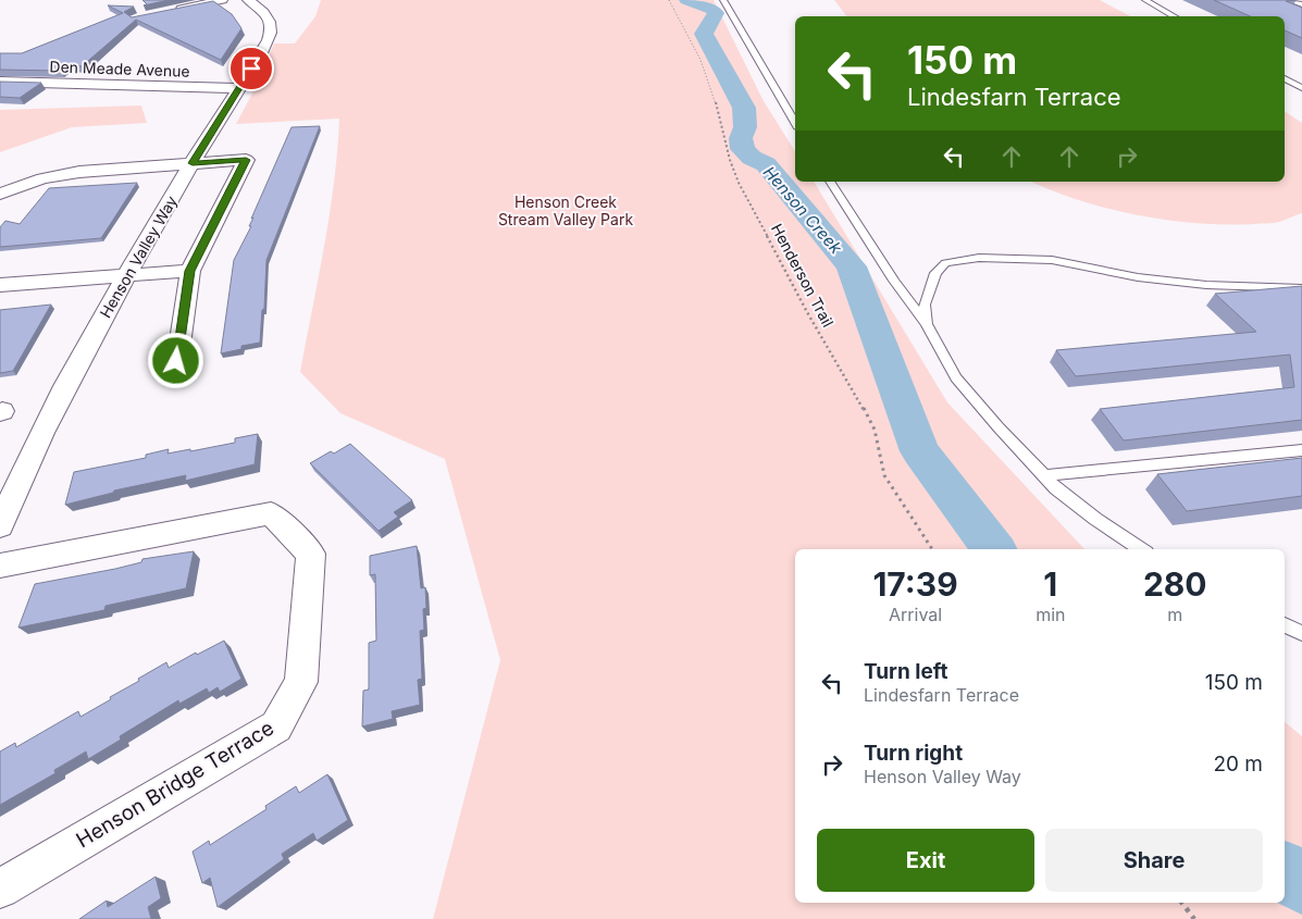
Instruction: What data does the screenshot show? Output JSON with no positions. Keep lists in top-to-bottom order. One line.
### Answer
{"streets":{"street":["Den Meade Avenue","Henson Valley Way","Henson Bridge Terrace"],"path":["Henderson Trail"]},"crossings":[["Den Meade Avenue","Henson Valley Way"]],"water":["Henson Creek"],"parks":["Henson Creek Stream Valley Park"],"page":{"turn":["150 m","Lindesfarn Terrace"],"eta":["17:39","Arrival","1","min","280","m"],"list":[{"name":"Turn left","note":"Lindesfarn Terrace","value":"150 m"},{"name":"Turn right","note":"Henson Valley Way","value":"20 m"}],"buttons":["Exit","Share"]}}
